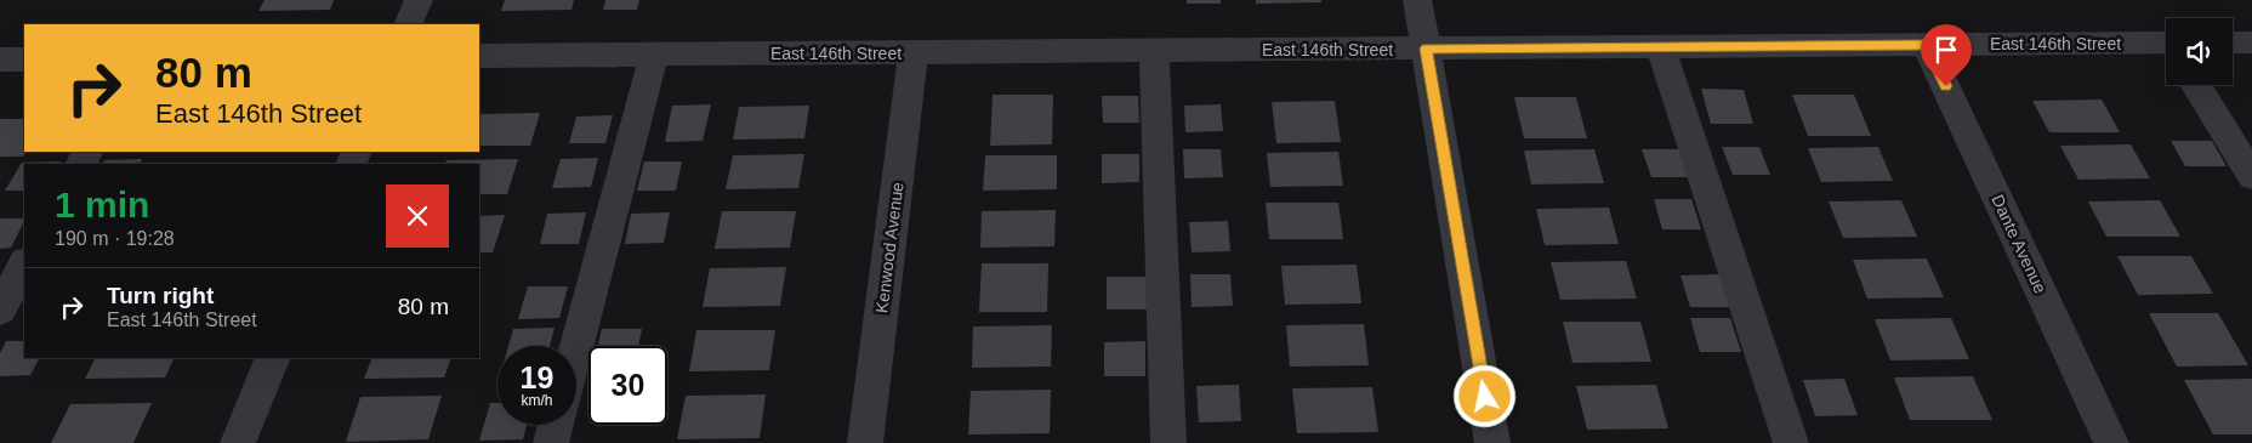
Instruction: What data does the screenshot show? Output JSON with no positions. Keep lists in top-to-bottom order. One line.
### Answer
{"streets":{"street":["East 146th Street","Dante Avenue","Kenwood Avenue"]},"crossings":[["East 146th Street","Dante Avenue"],["East 146th Street","Kenwood Avenue"]],"page":{"turn":["80 m","East 146th Street"],"heading":["1 min","190 m · 19:28"],"list":[{"name":"Turn right","note":"East 146th Street","value":"80 m"}],"speed":"19 km/h","limit":"30"}}
